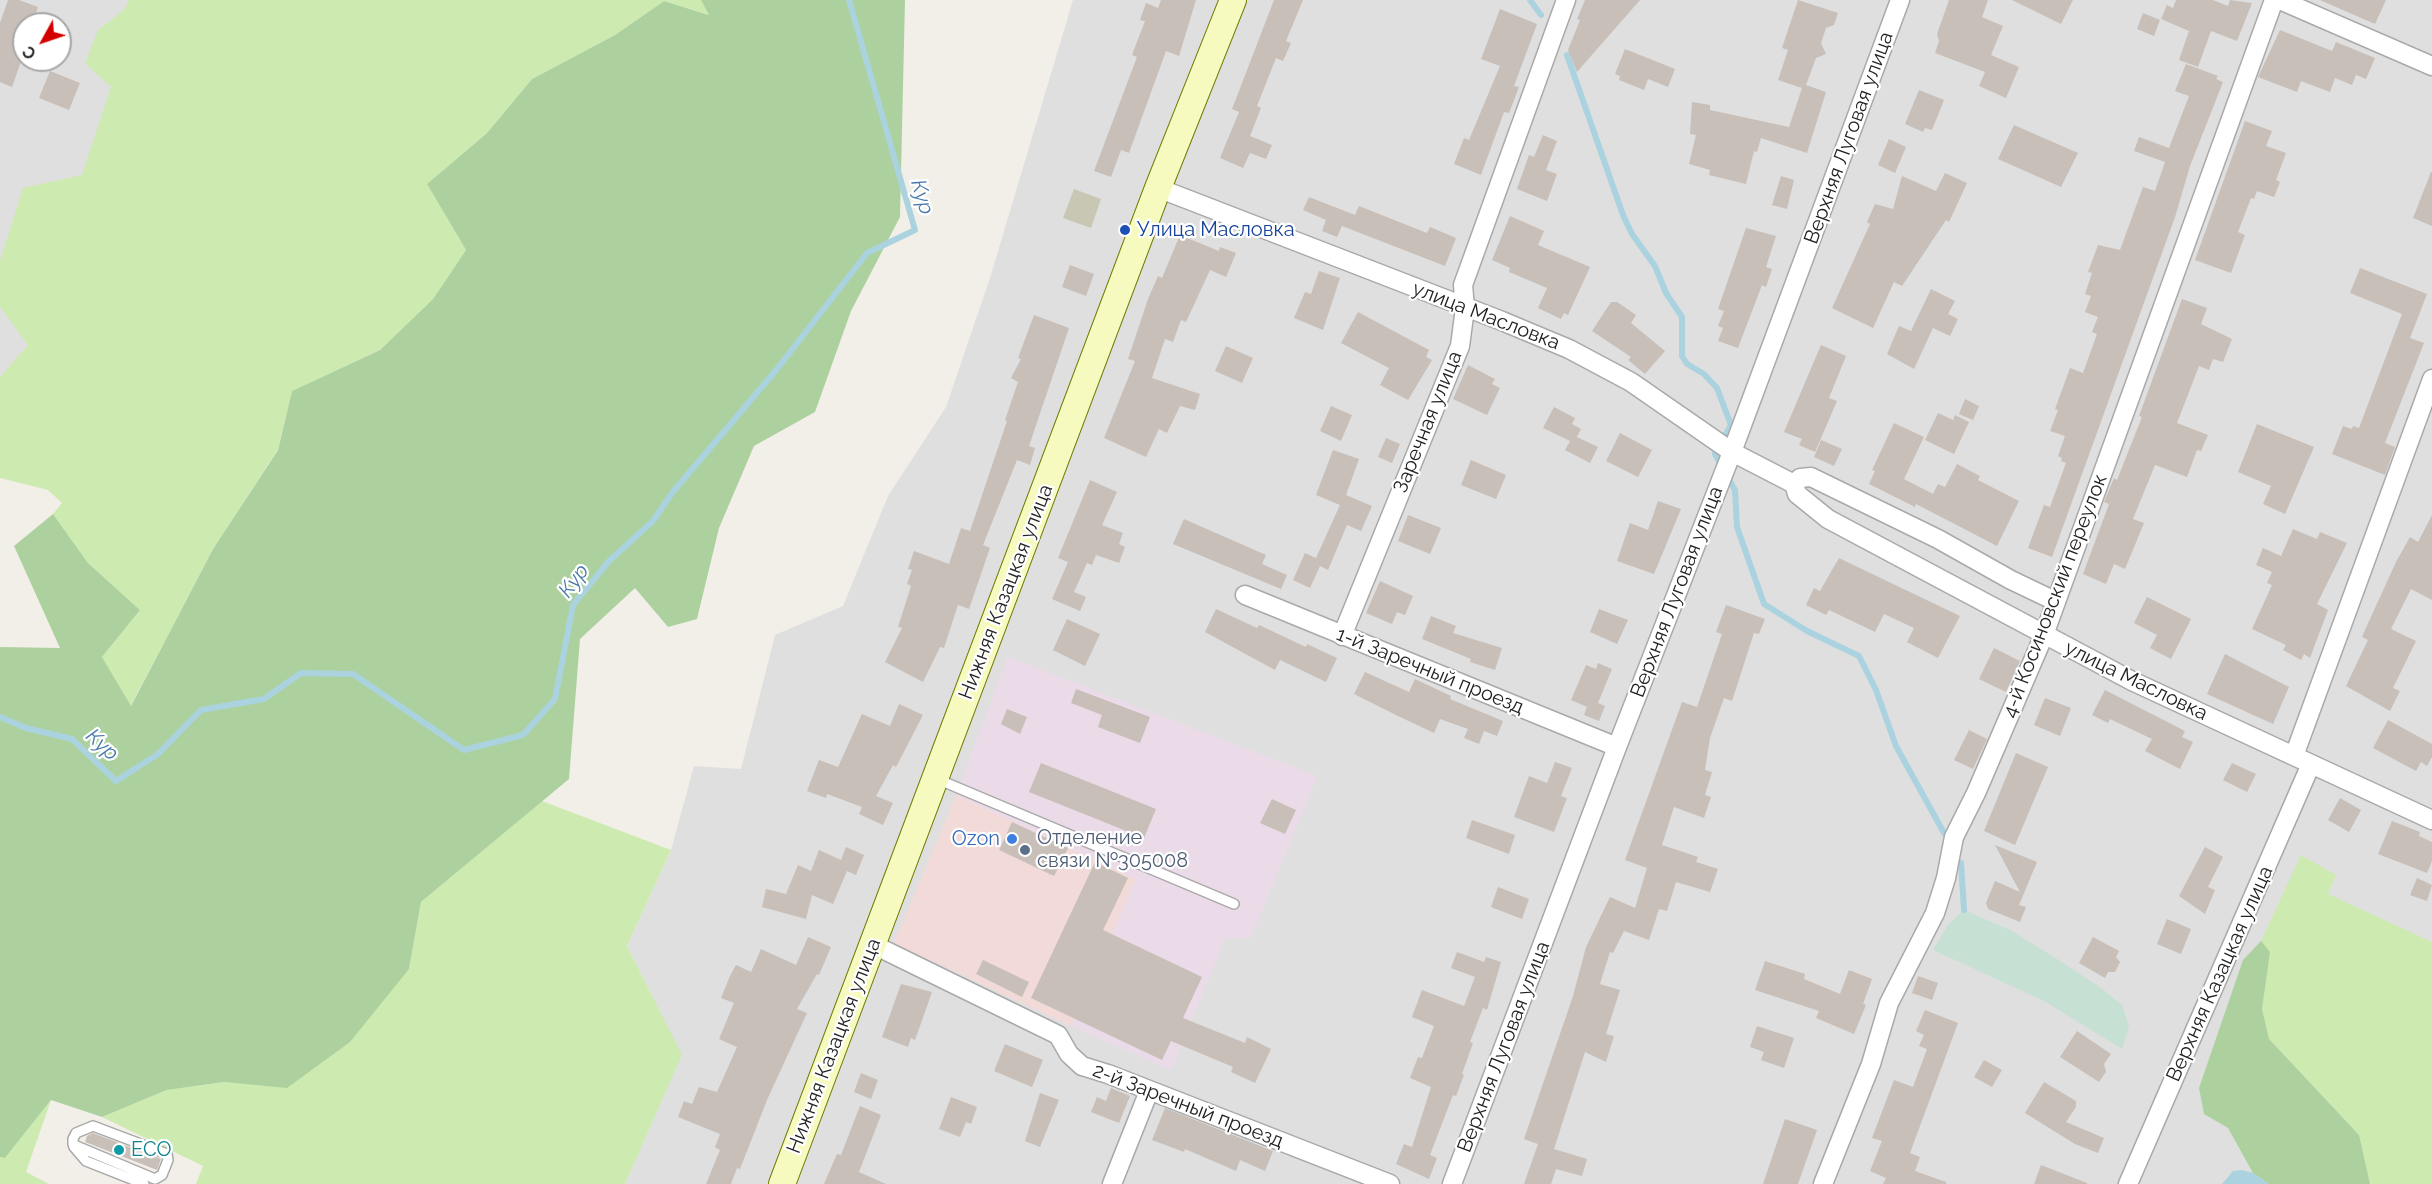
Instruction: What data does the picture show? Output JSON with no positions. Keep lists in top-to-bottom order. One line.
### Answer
{"streets":{"street":["Верхняя Луговая улица","улица Масловка","Заречная улица","Нижняя Казацкая улица","4-й Косиновский переулок","1-й Заречный проезд","Верхняя Казацкая улица","2-й Заречный проезд"]},"crossings":[["Верхняя Луговая улица","улица Масловка"],["Верхняя Луговая улица","1-й Заречный проезд"],["улица Масловка","Заречная улица"],["улица Масловка","Нижняя Казацкая улица"],["улица Масловка","4-й Косиновский переулок"],["улица Масловка","Верхняя Казацкая улица"],["Заречная улица","1-й Заречный проезд"],["Нижняя Казацкая улица","2-й Заречный проезд"]],"water":["Кур"],"places":["Улица Масловка","Ozon","Отделение связи №305008","ECO"],"north":"bottom left"}
